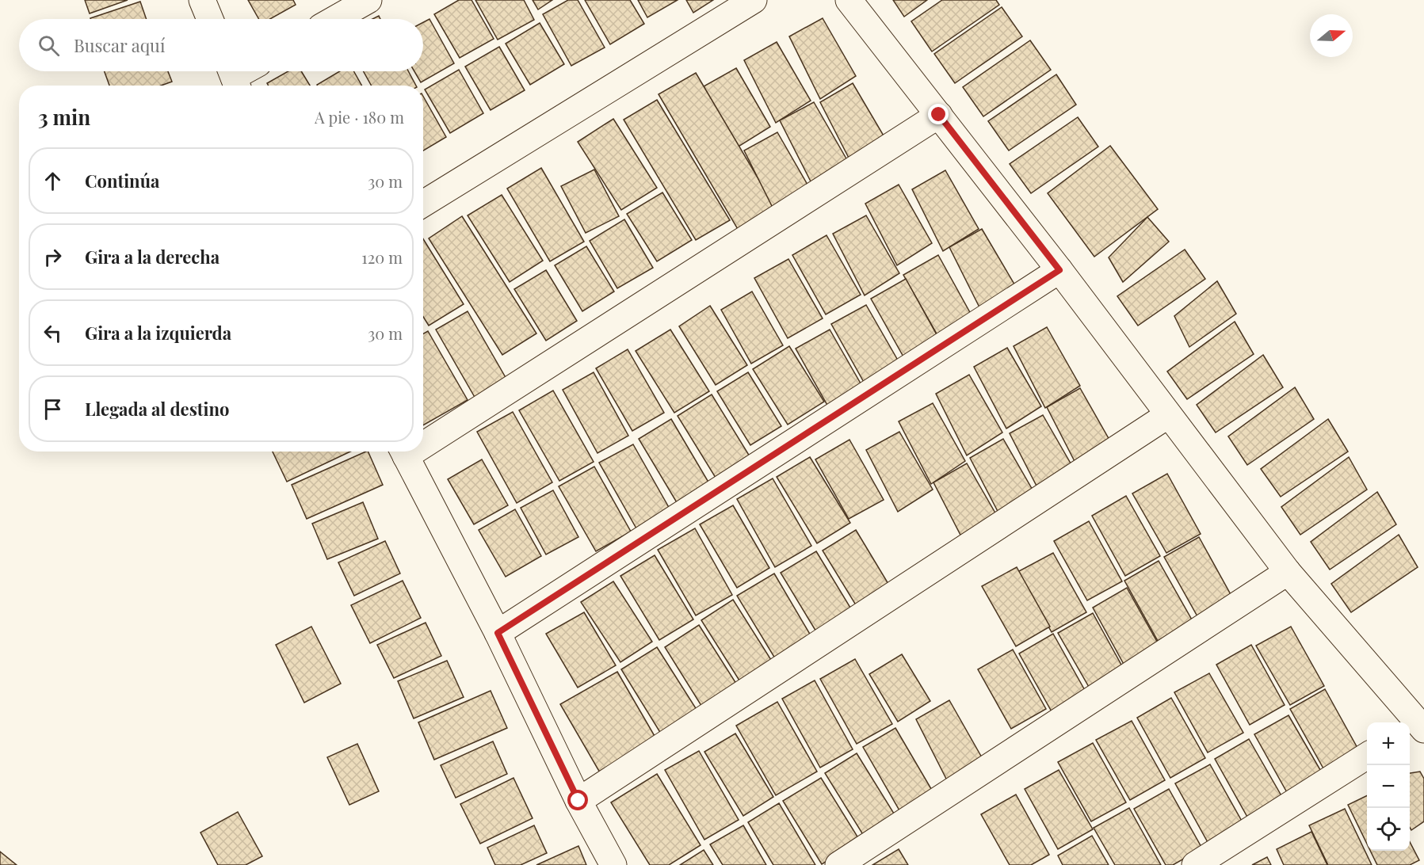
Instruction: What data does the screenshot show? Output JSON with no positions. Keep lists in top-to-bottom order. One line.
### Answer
{"north":"right","page":{"search":"Buscar aquí","heading":["3 min","A pie · 180 m"],"list":[["Continúa","30 m"],["Gira a la derecha","120 m"],["Gira a la izquierda","30 m"],"Llegada al destino"],"map_buttons":["+","−"]}}
